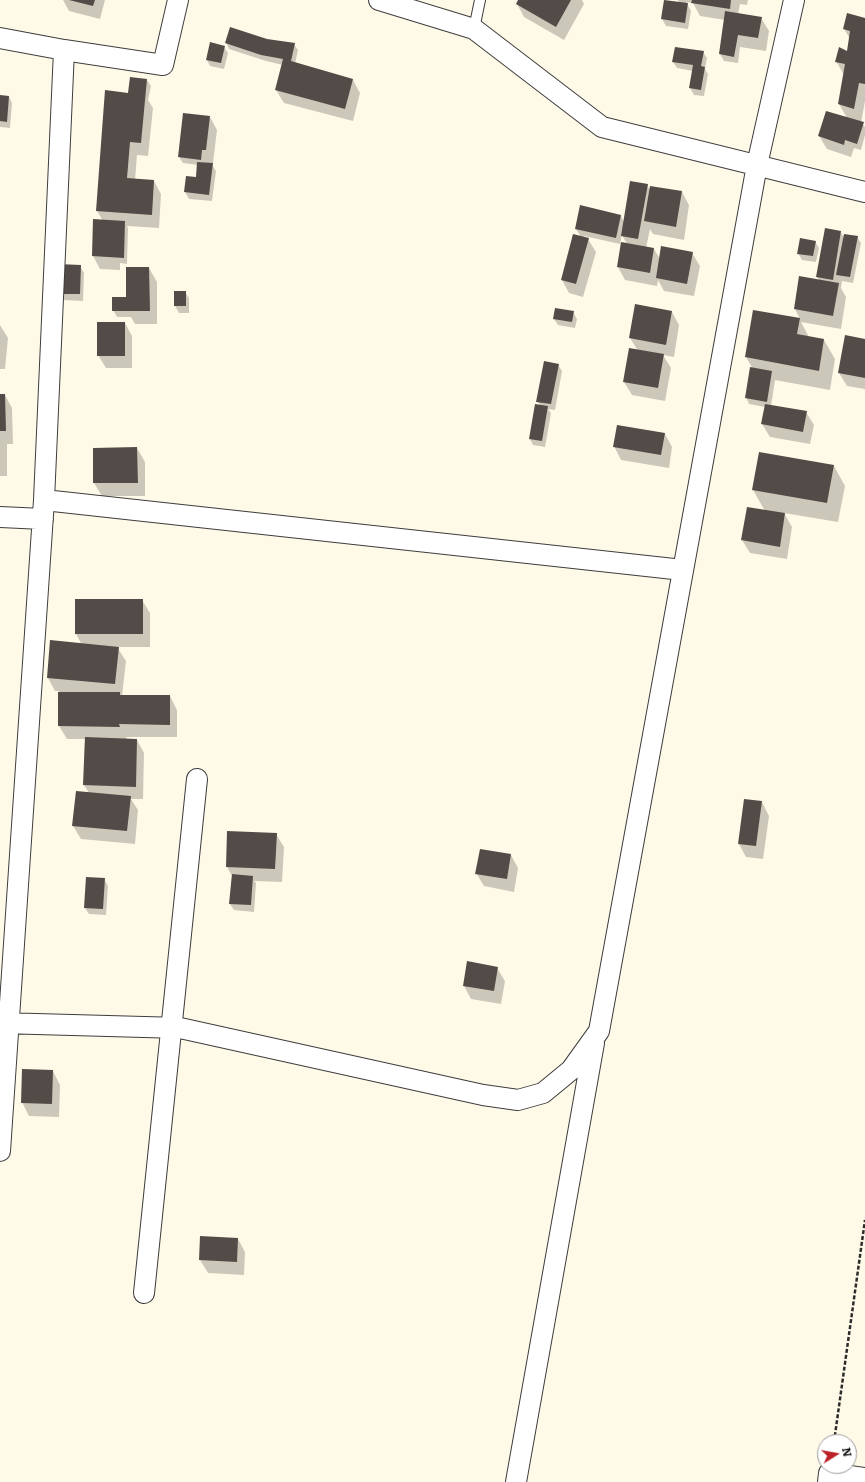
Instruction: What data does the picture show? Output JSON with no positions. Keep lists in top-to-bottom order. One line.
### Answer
{"north":"right"}
